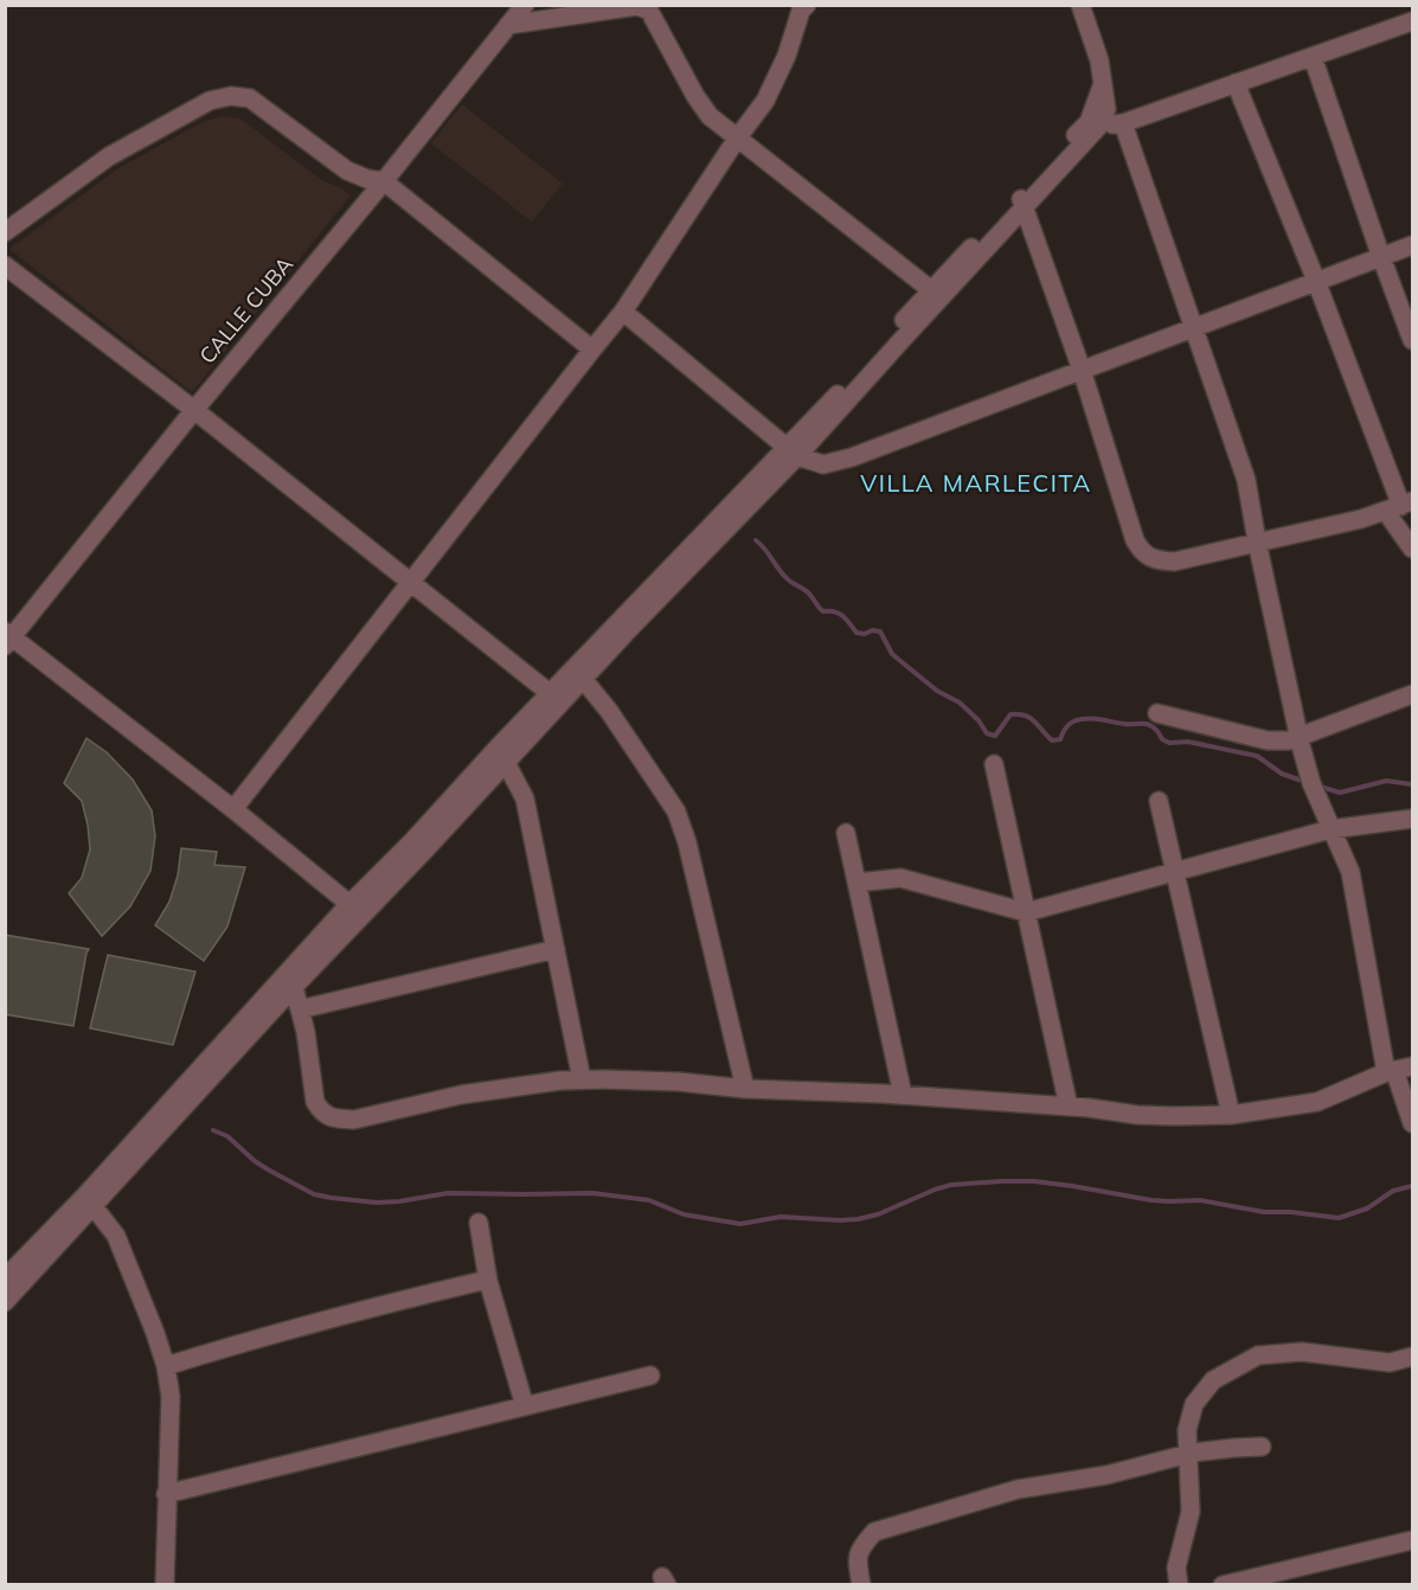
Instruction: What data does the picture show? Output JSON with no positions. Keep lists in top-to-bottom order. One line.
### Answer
{"streets":{"street":["CALLE CUBA"]},"districts":["VILLA MARLECITA"]}
